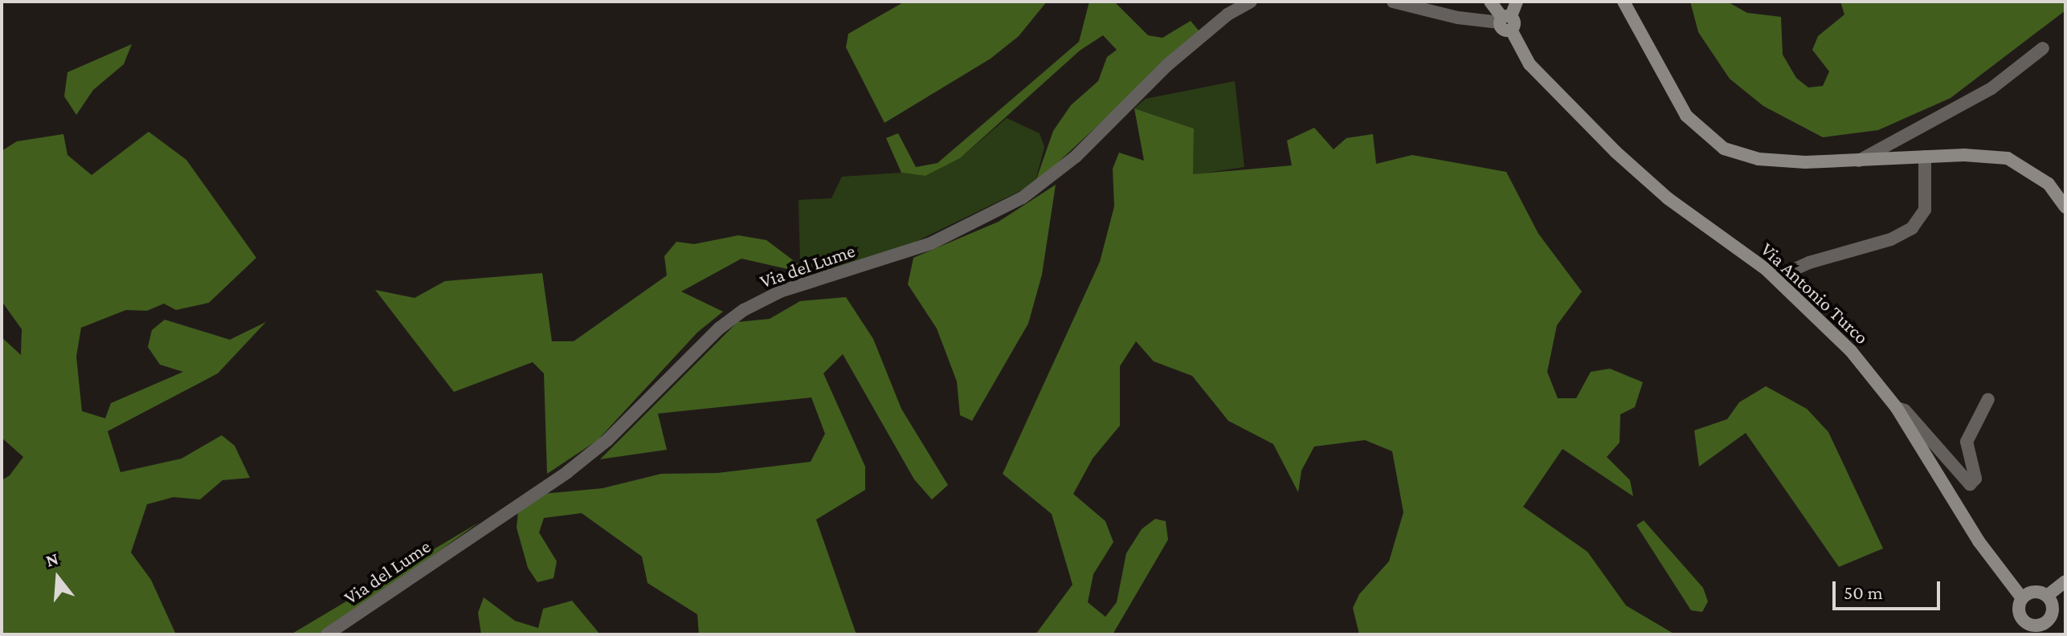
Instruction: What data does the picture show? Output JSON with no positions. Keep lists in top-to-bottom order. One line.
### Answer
{"streets":{"street":["Via del Lume","Via Antonio Turco"]},"scale_bar":"50 m","north":"top"}
